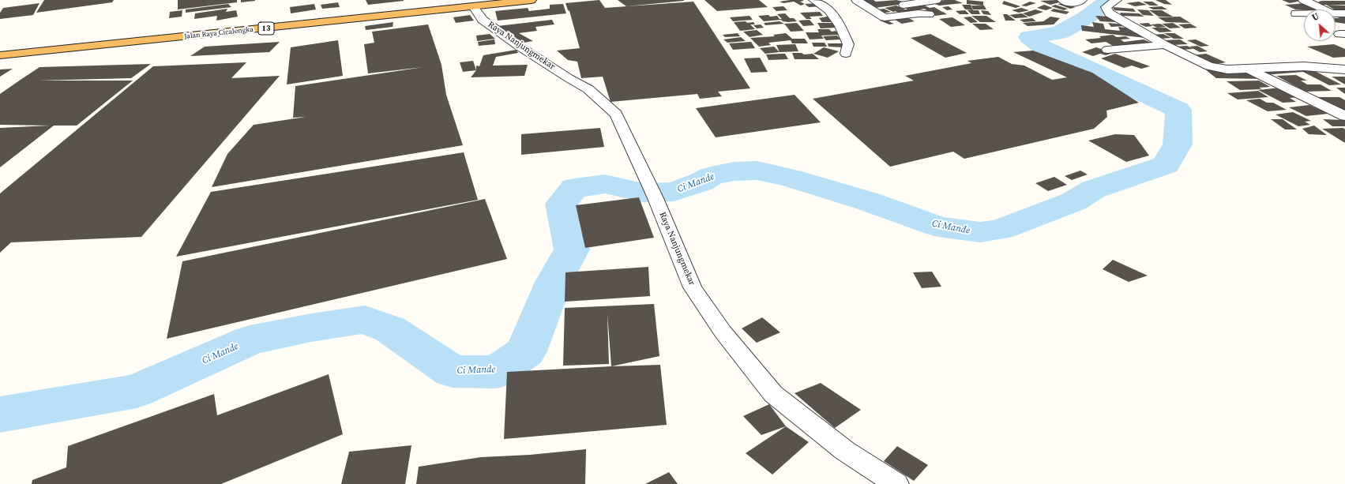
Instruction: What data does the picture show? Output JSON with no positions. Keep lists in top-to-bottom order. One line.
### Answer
{"streets":{"highway":["13","Jalan Raya Cicalengka"],"street":["Raya Nanjungmekar"]},"crossings":[["Jalan Raya Cicalengka","Raya Nanjungmekar"]],"water":["Ci Mande"],"north":"top left"}
